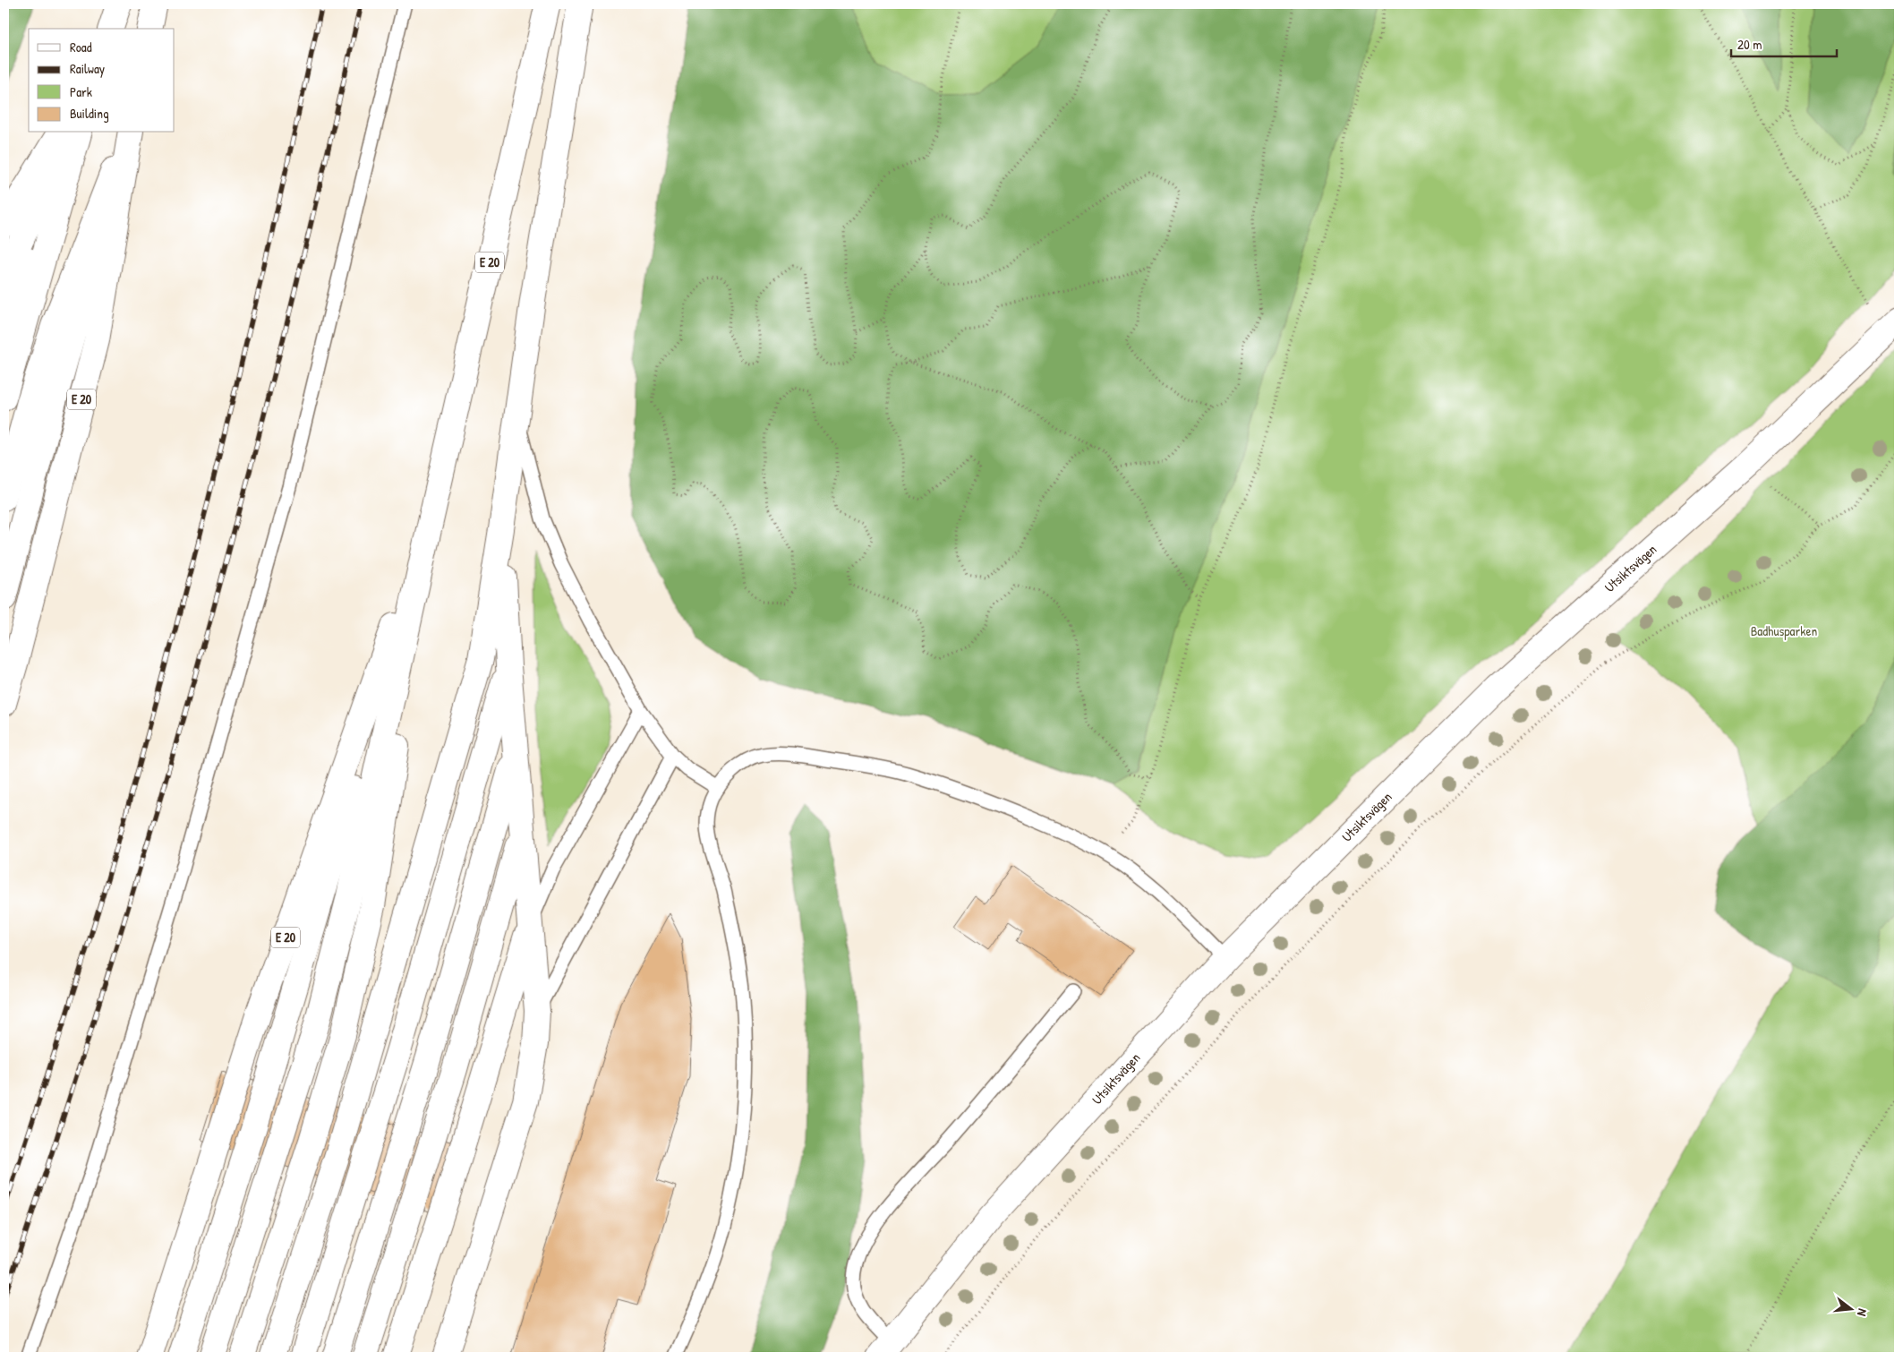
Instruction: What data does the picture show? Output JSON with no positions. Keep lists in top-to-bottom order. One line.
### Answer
{"streets":{"main road":["E 20","Utsiktsvägen"]},"parks":["Badhusparken"],"legend":["Road","Railway","Park","Building"],"scale_bar":"20 m","north":"right"}
